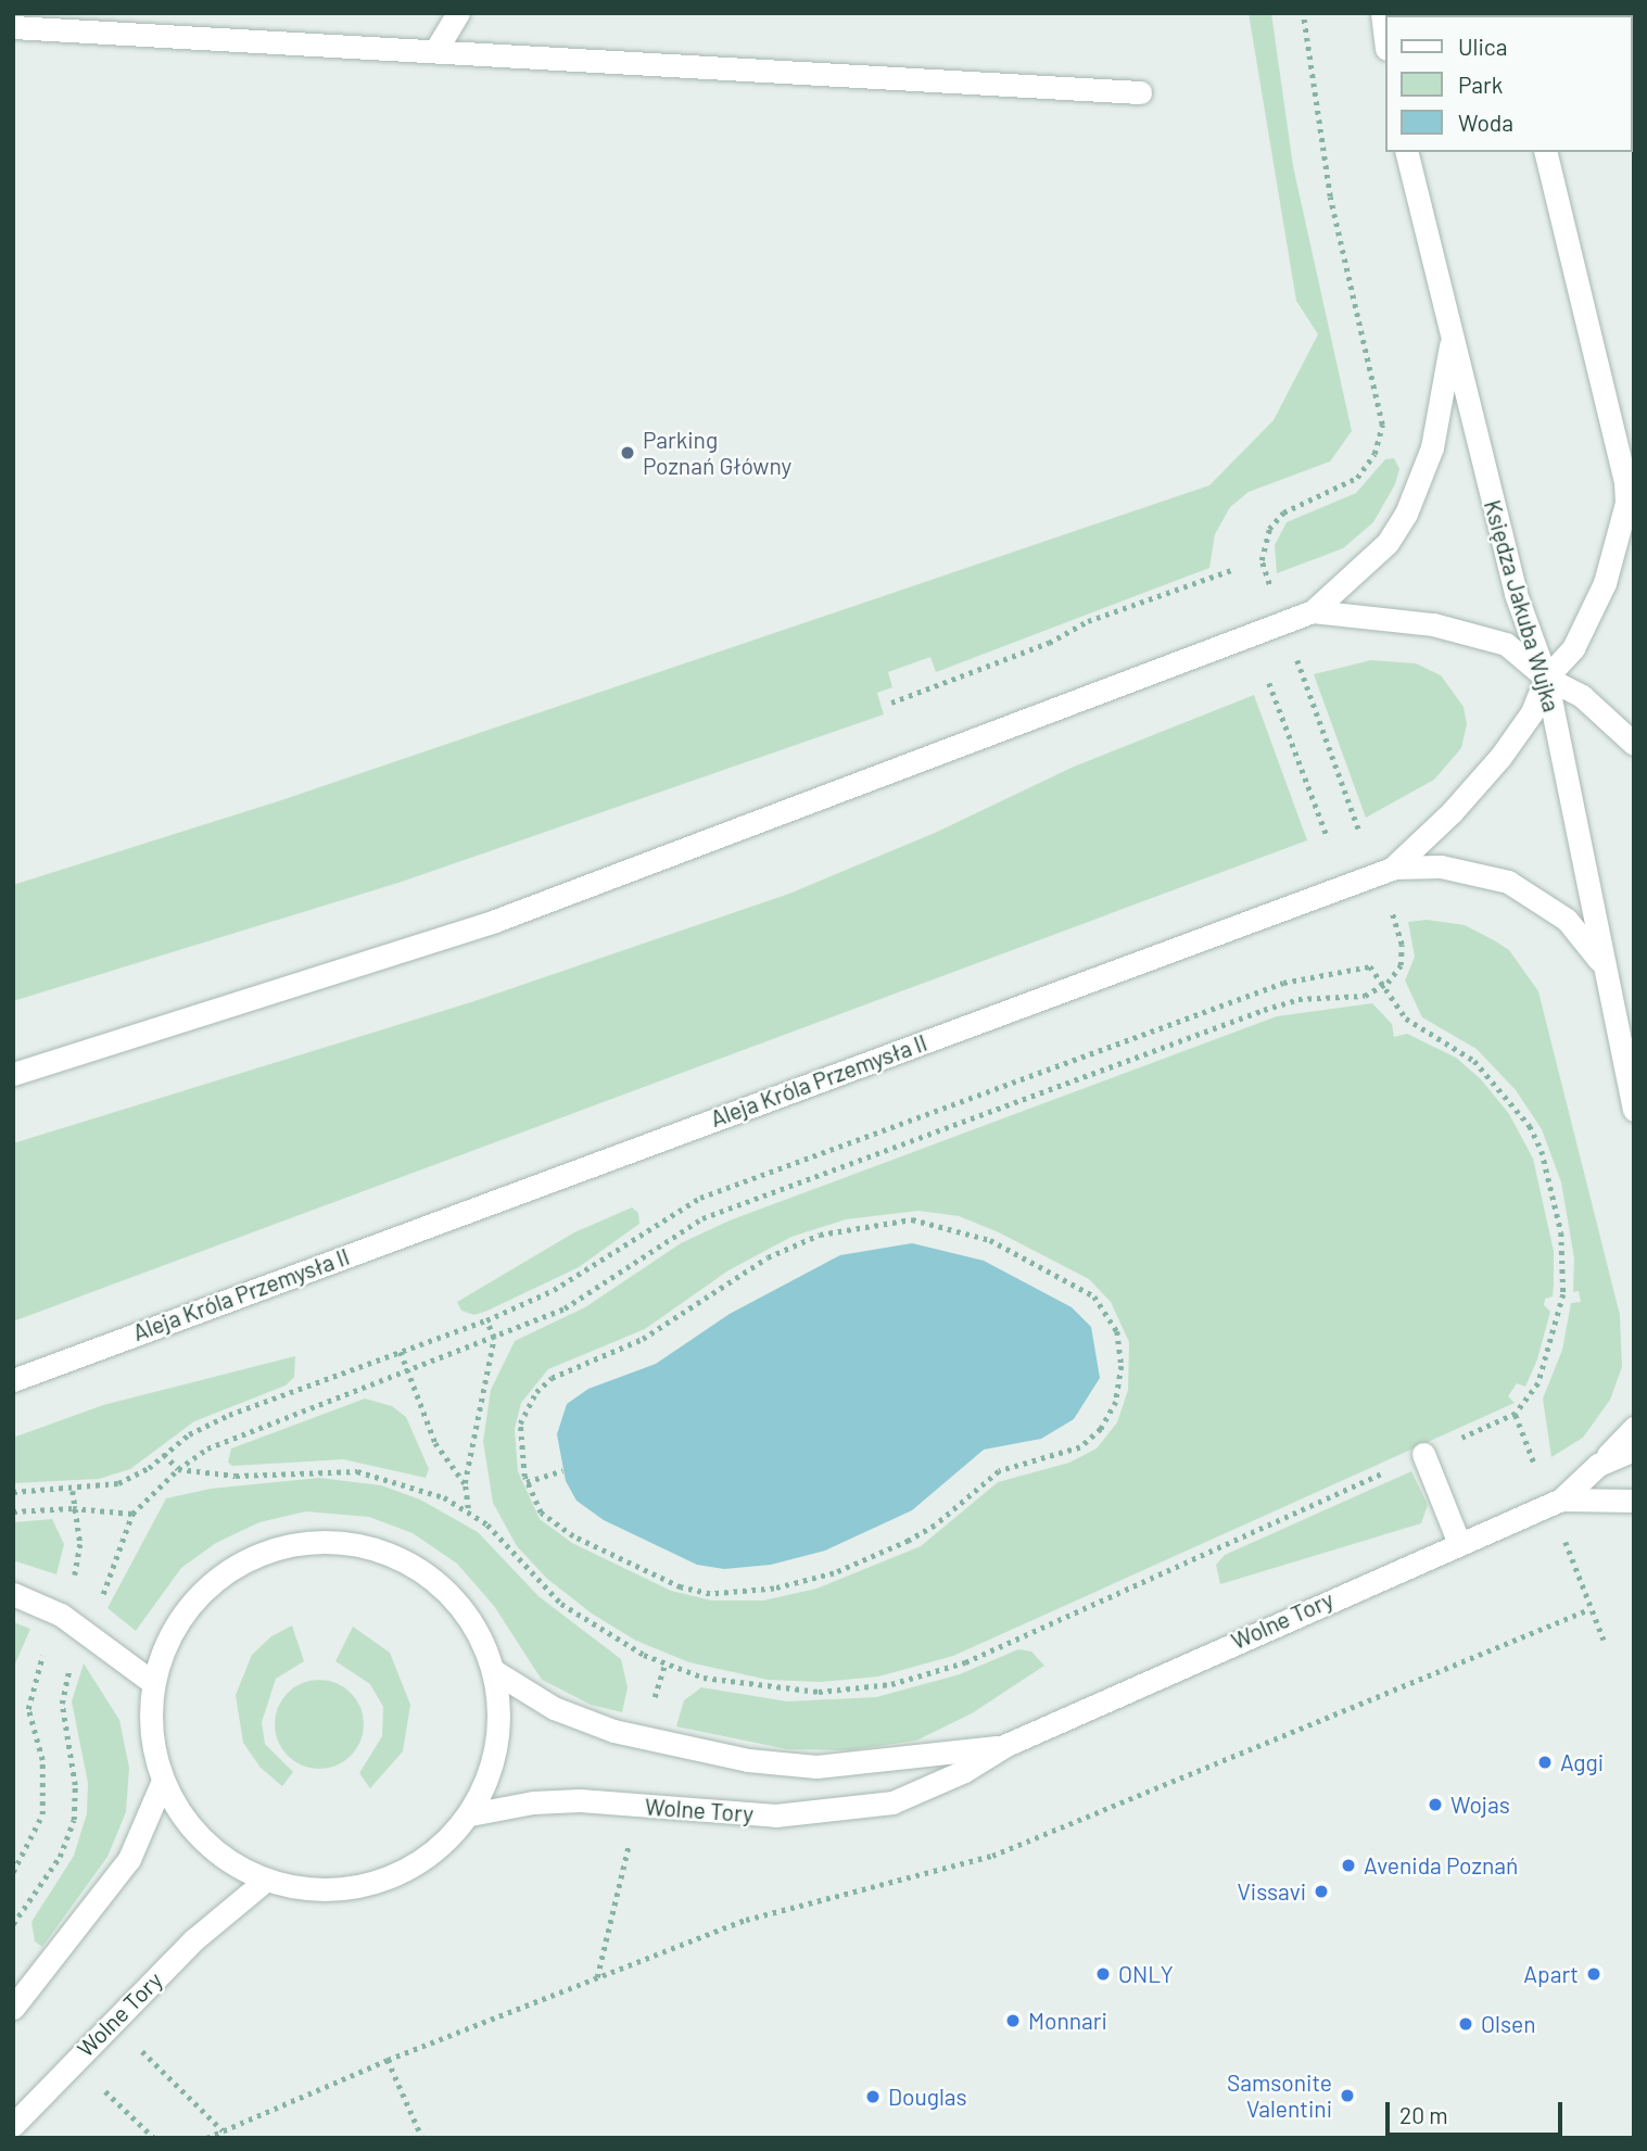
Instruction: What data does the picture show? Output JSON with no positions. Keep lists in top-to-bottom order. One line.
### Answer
{"streets":{"street":["Księdza Jakuba Wujka","Aleja Króla Przemysła II","Wolne Tory"]},"crossings":[["Księdza Jakuba Wujka","Aleja Króla Przemysła II"]],"places":["Parking Poznań Główny","Aggi","Wojas","Avenida Poznań","Vissavi","ONLY","Apart","Monnari","Olsen","Samsonite Valentini","Douglas"],"legend":["Ulica","Park","Woda"],"scale_bar":"20 m"}
